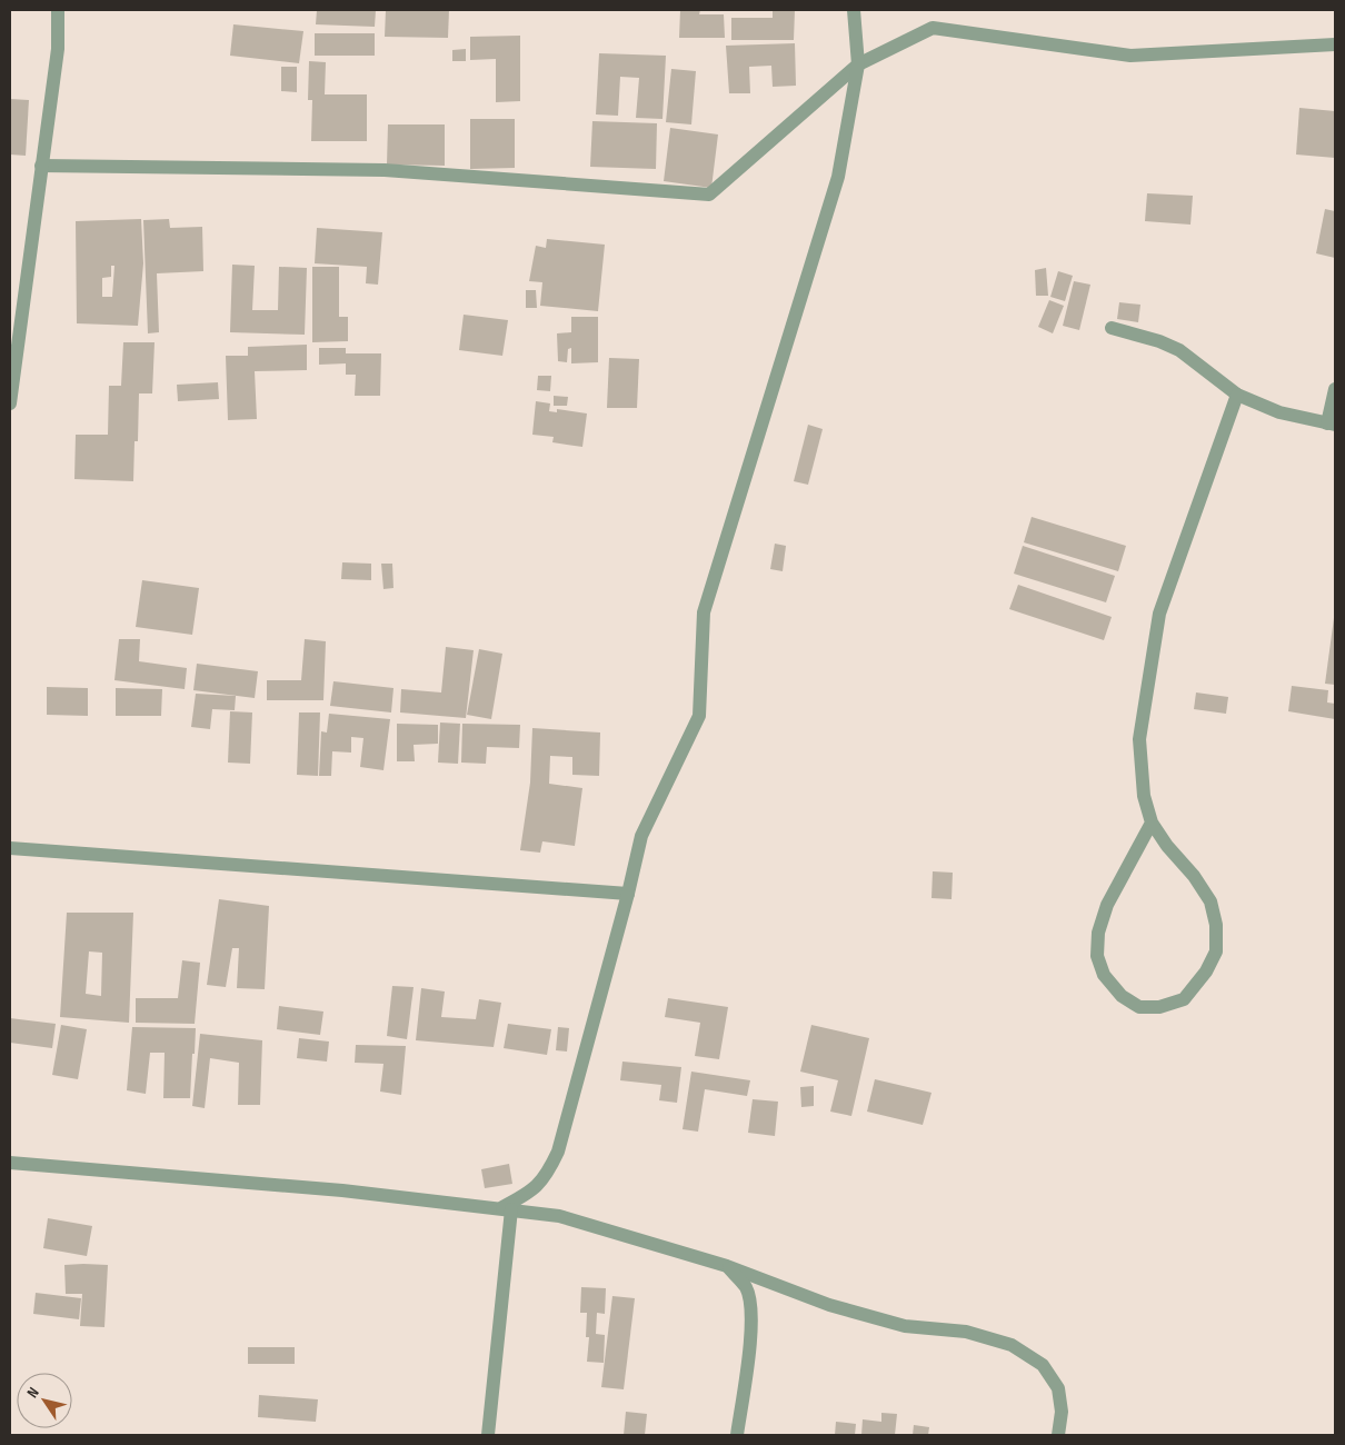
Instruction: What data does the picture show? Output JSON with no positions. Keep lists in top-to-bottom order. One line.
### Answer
{"north":"top left"}
